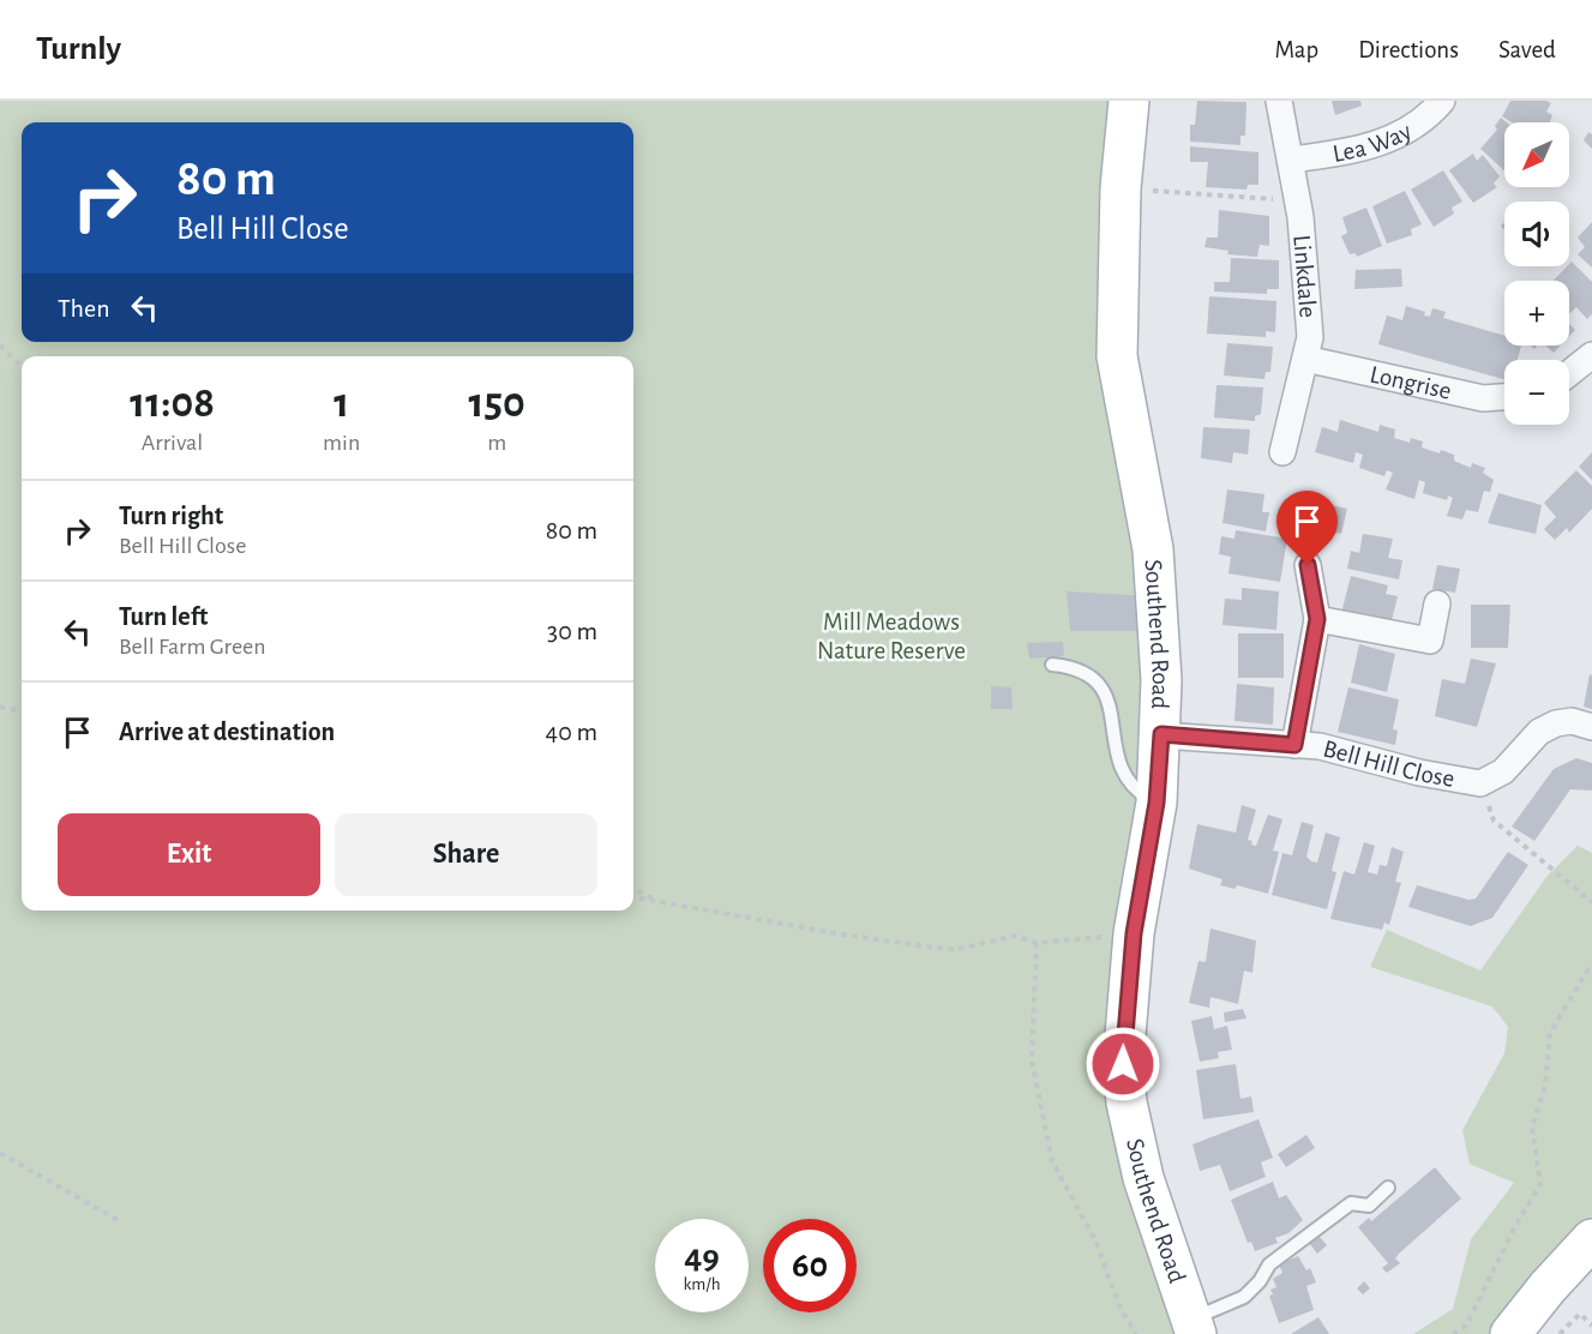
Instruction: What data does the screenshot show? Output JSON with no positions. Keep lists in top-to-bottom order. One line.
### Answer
{"streets":{"main road":["Southend Road"],"street":["Lea Way","Linkdale","Longrise","Bell Hill Close"]},"crossings":[["Lea Way","Linkdale"],["Linkdale","Longrise"],["Southend Road","Bell Hill Close"]],"parks":["Mill Meadows Nature Reserve"],"north":"bottom left","page":{"header":"Turnly","nav":["Map","Directions","Saved"],"map_buttons":["+","−"],"turn":["80 m","Bell Hill Close"],"then":"Then","eta":["11:08","Arrival","1","min","150","m"],"list":[{"name":"Turn right","note":"Bell Hill Close","value":"80 m"},{"name":"Turn left","note":"Bell Farm Green","value":"30 m"},{"name":"Arrive at destination","value":"40 m"}],"buttons":["Exit","Share"],"speed":"49 km/h","limit":"60"}}
